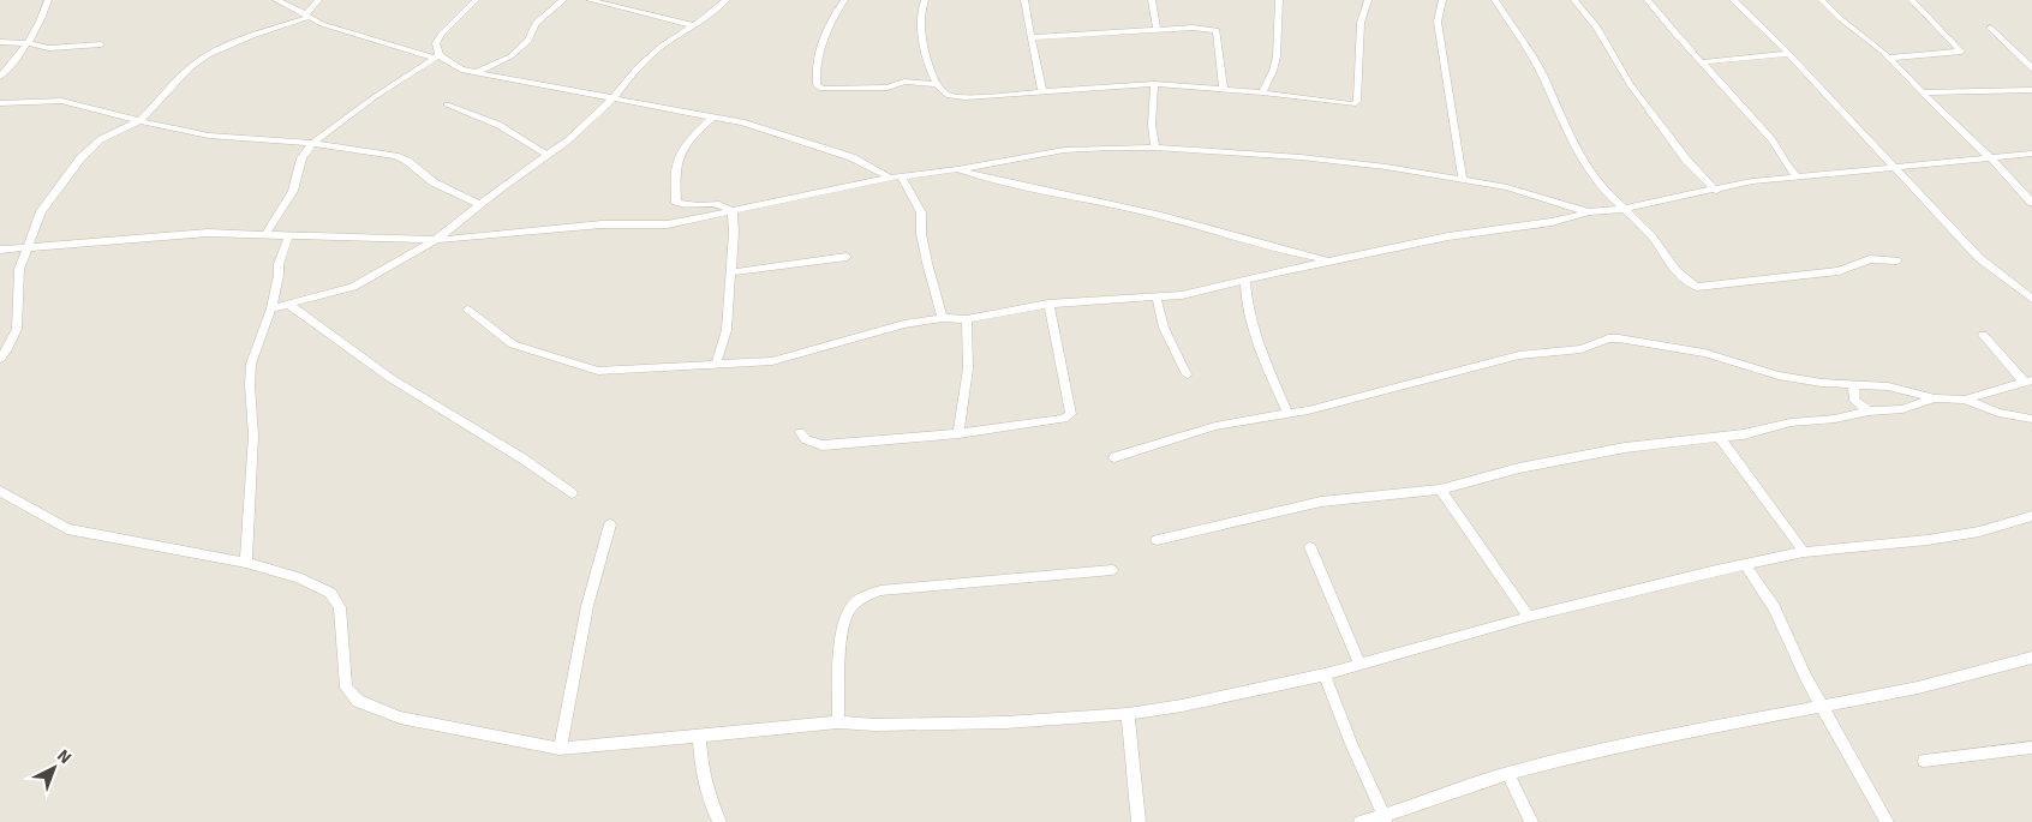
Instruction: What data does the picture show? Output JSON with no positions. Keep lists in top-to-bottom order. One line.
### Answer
{"north":"top right"}
